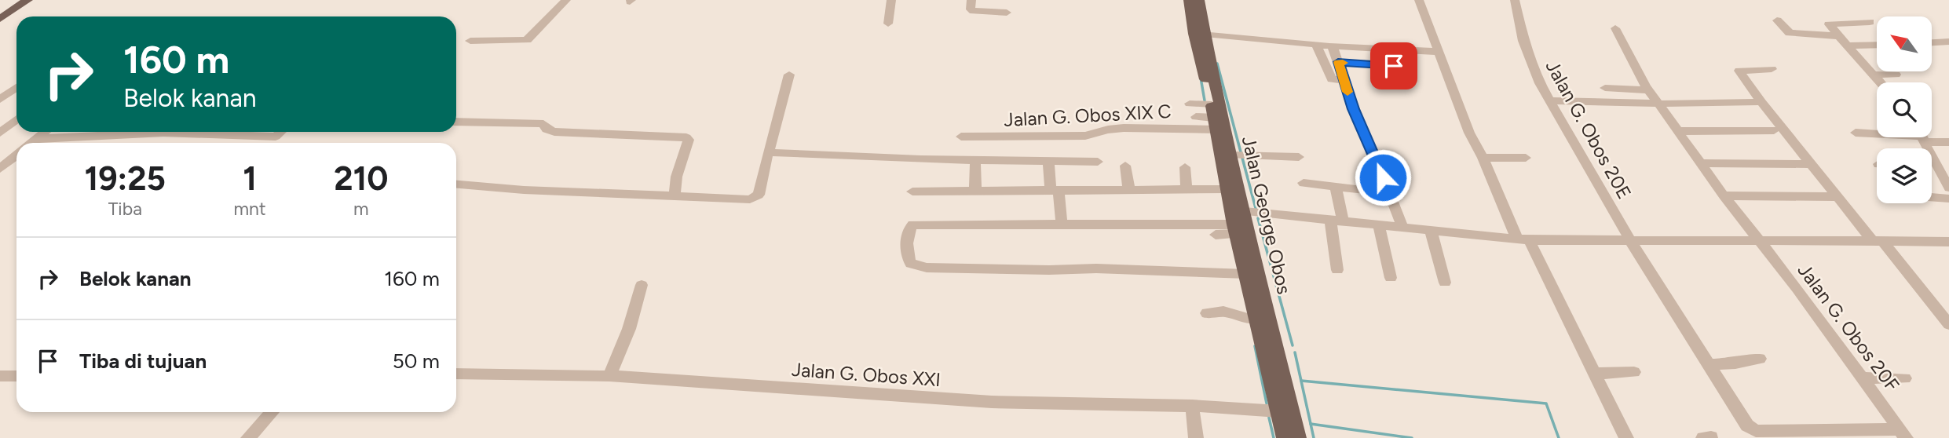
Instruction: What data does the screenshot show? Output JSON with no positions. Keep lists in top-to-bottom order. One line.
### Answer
{"streets":{"main road":["Jalan George Obos"],"street":["Jalan G. Obos XIX C","Jalan G. Obos 20E","Jalan G. Obos 20F","Jalan G. Obos XXI"]},"crossings":[["Jalan G. Obos XIX C","Jalan George Obos"],["Jalan G. Obos 20E","Jalan G. Obos 20F"],["Jalan George Obos","Jalan G. Obos XXI"]],"north":"top left","page":{"turn":["160 m","Belok kanan"],"eta":["19:25","Tiba","1","mnt","210","m"],"list":[{"name":"Belok kanan","value":"160 m"},{"name":"Tiba di tujuan","value":"50 m"}]}}
